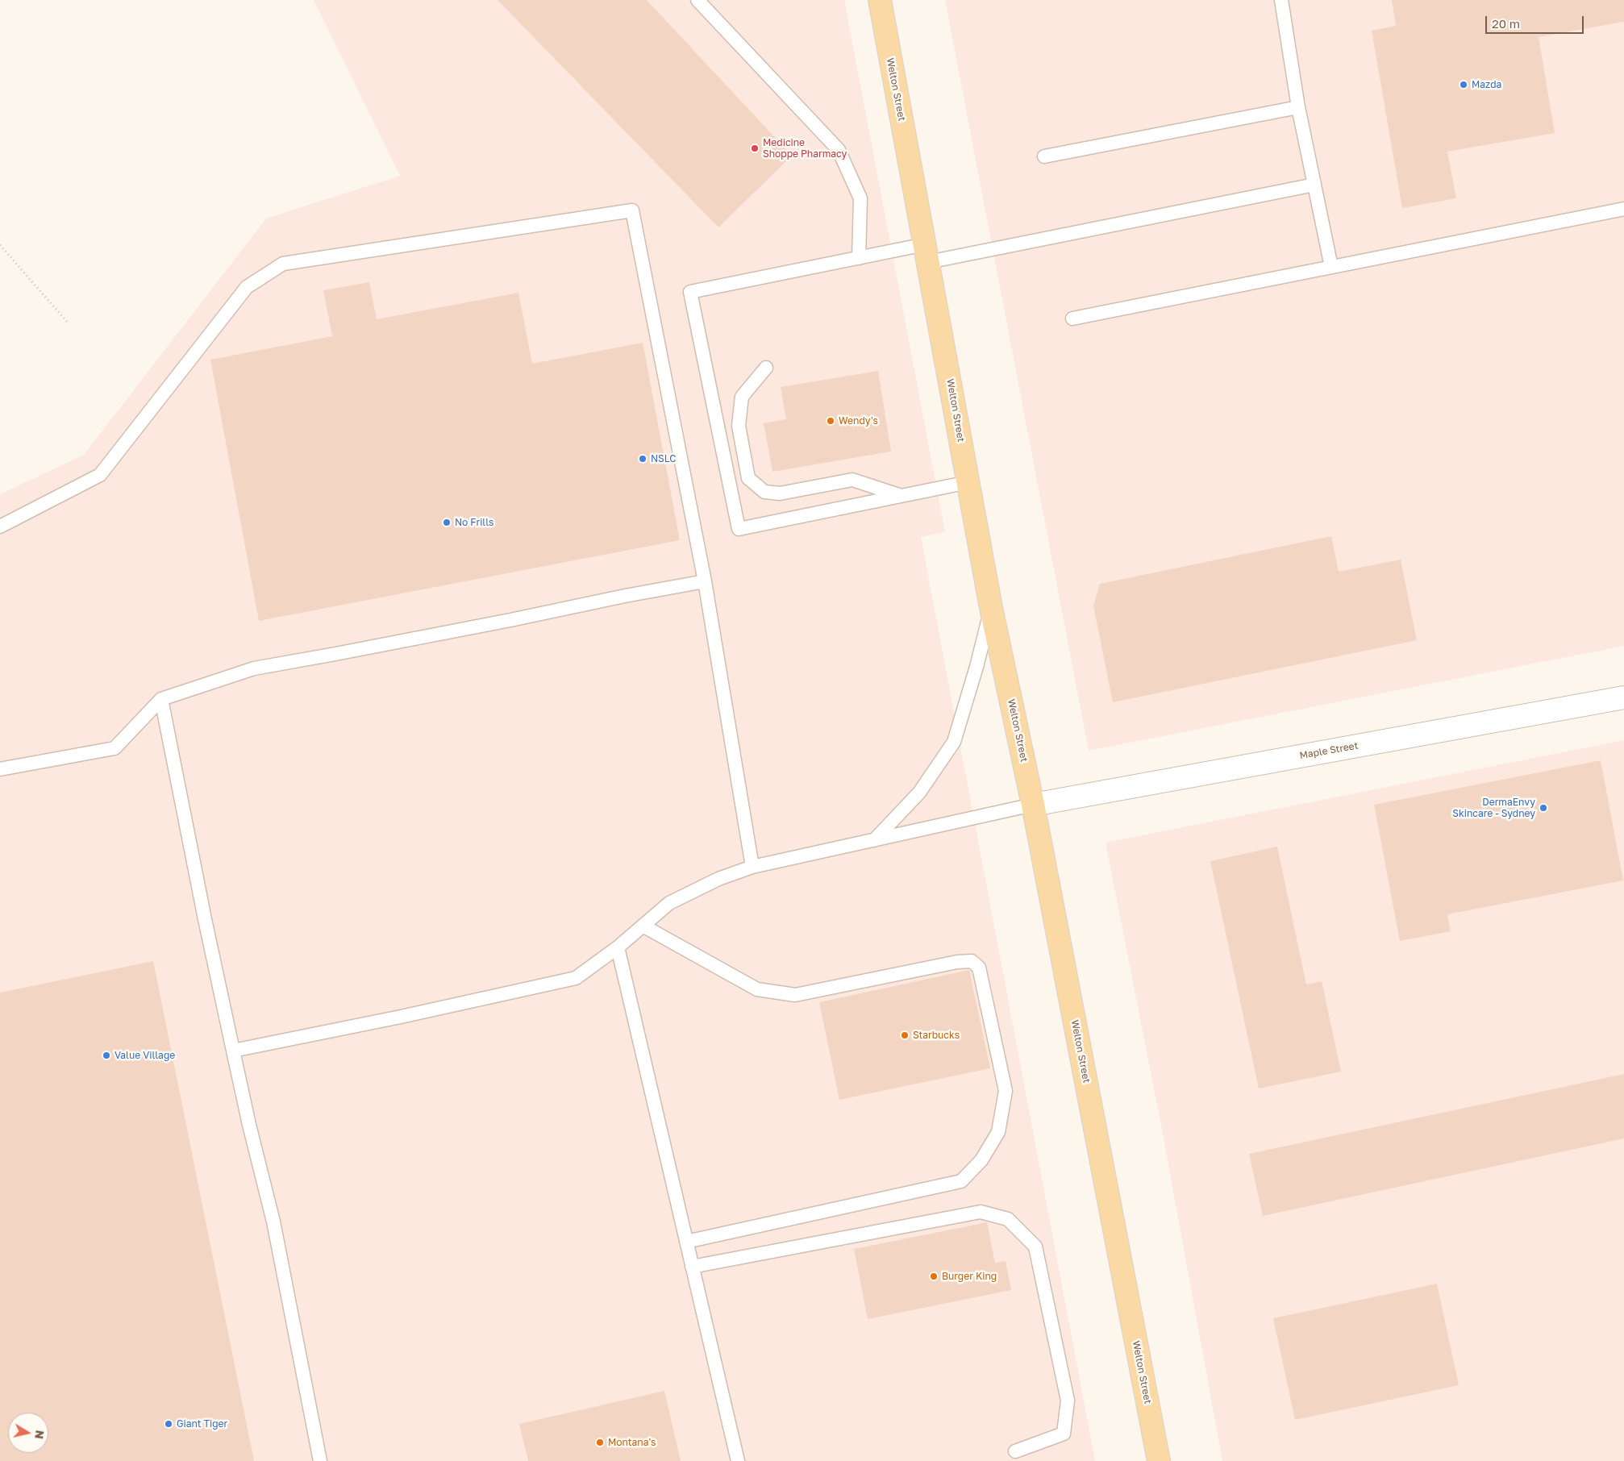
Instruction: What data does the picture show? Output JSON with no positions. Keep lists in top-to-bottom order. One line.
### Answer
{"streets":{"main road":["Welton Street"],"street":["Maple Street"]},"crossings":[["Welton Street","Maple Street"]],"places":["Mazda","Medicine Shoppe Pharmacy","Wendy's","NSLC","No Frills","DermaEnvy Skincare - Sydney","Starbucks","Value Village","Burger King","Giant Tiger","Montana's"],"scale_bar":"20 m","north":"right"}
